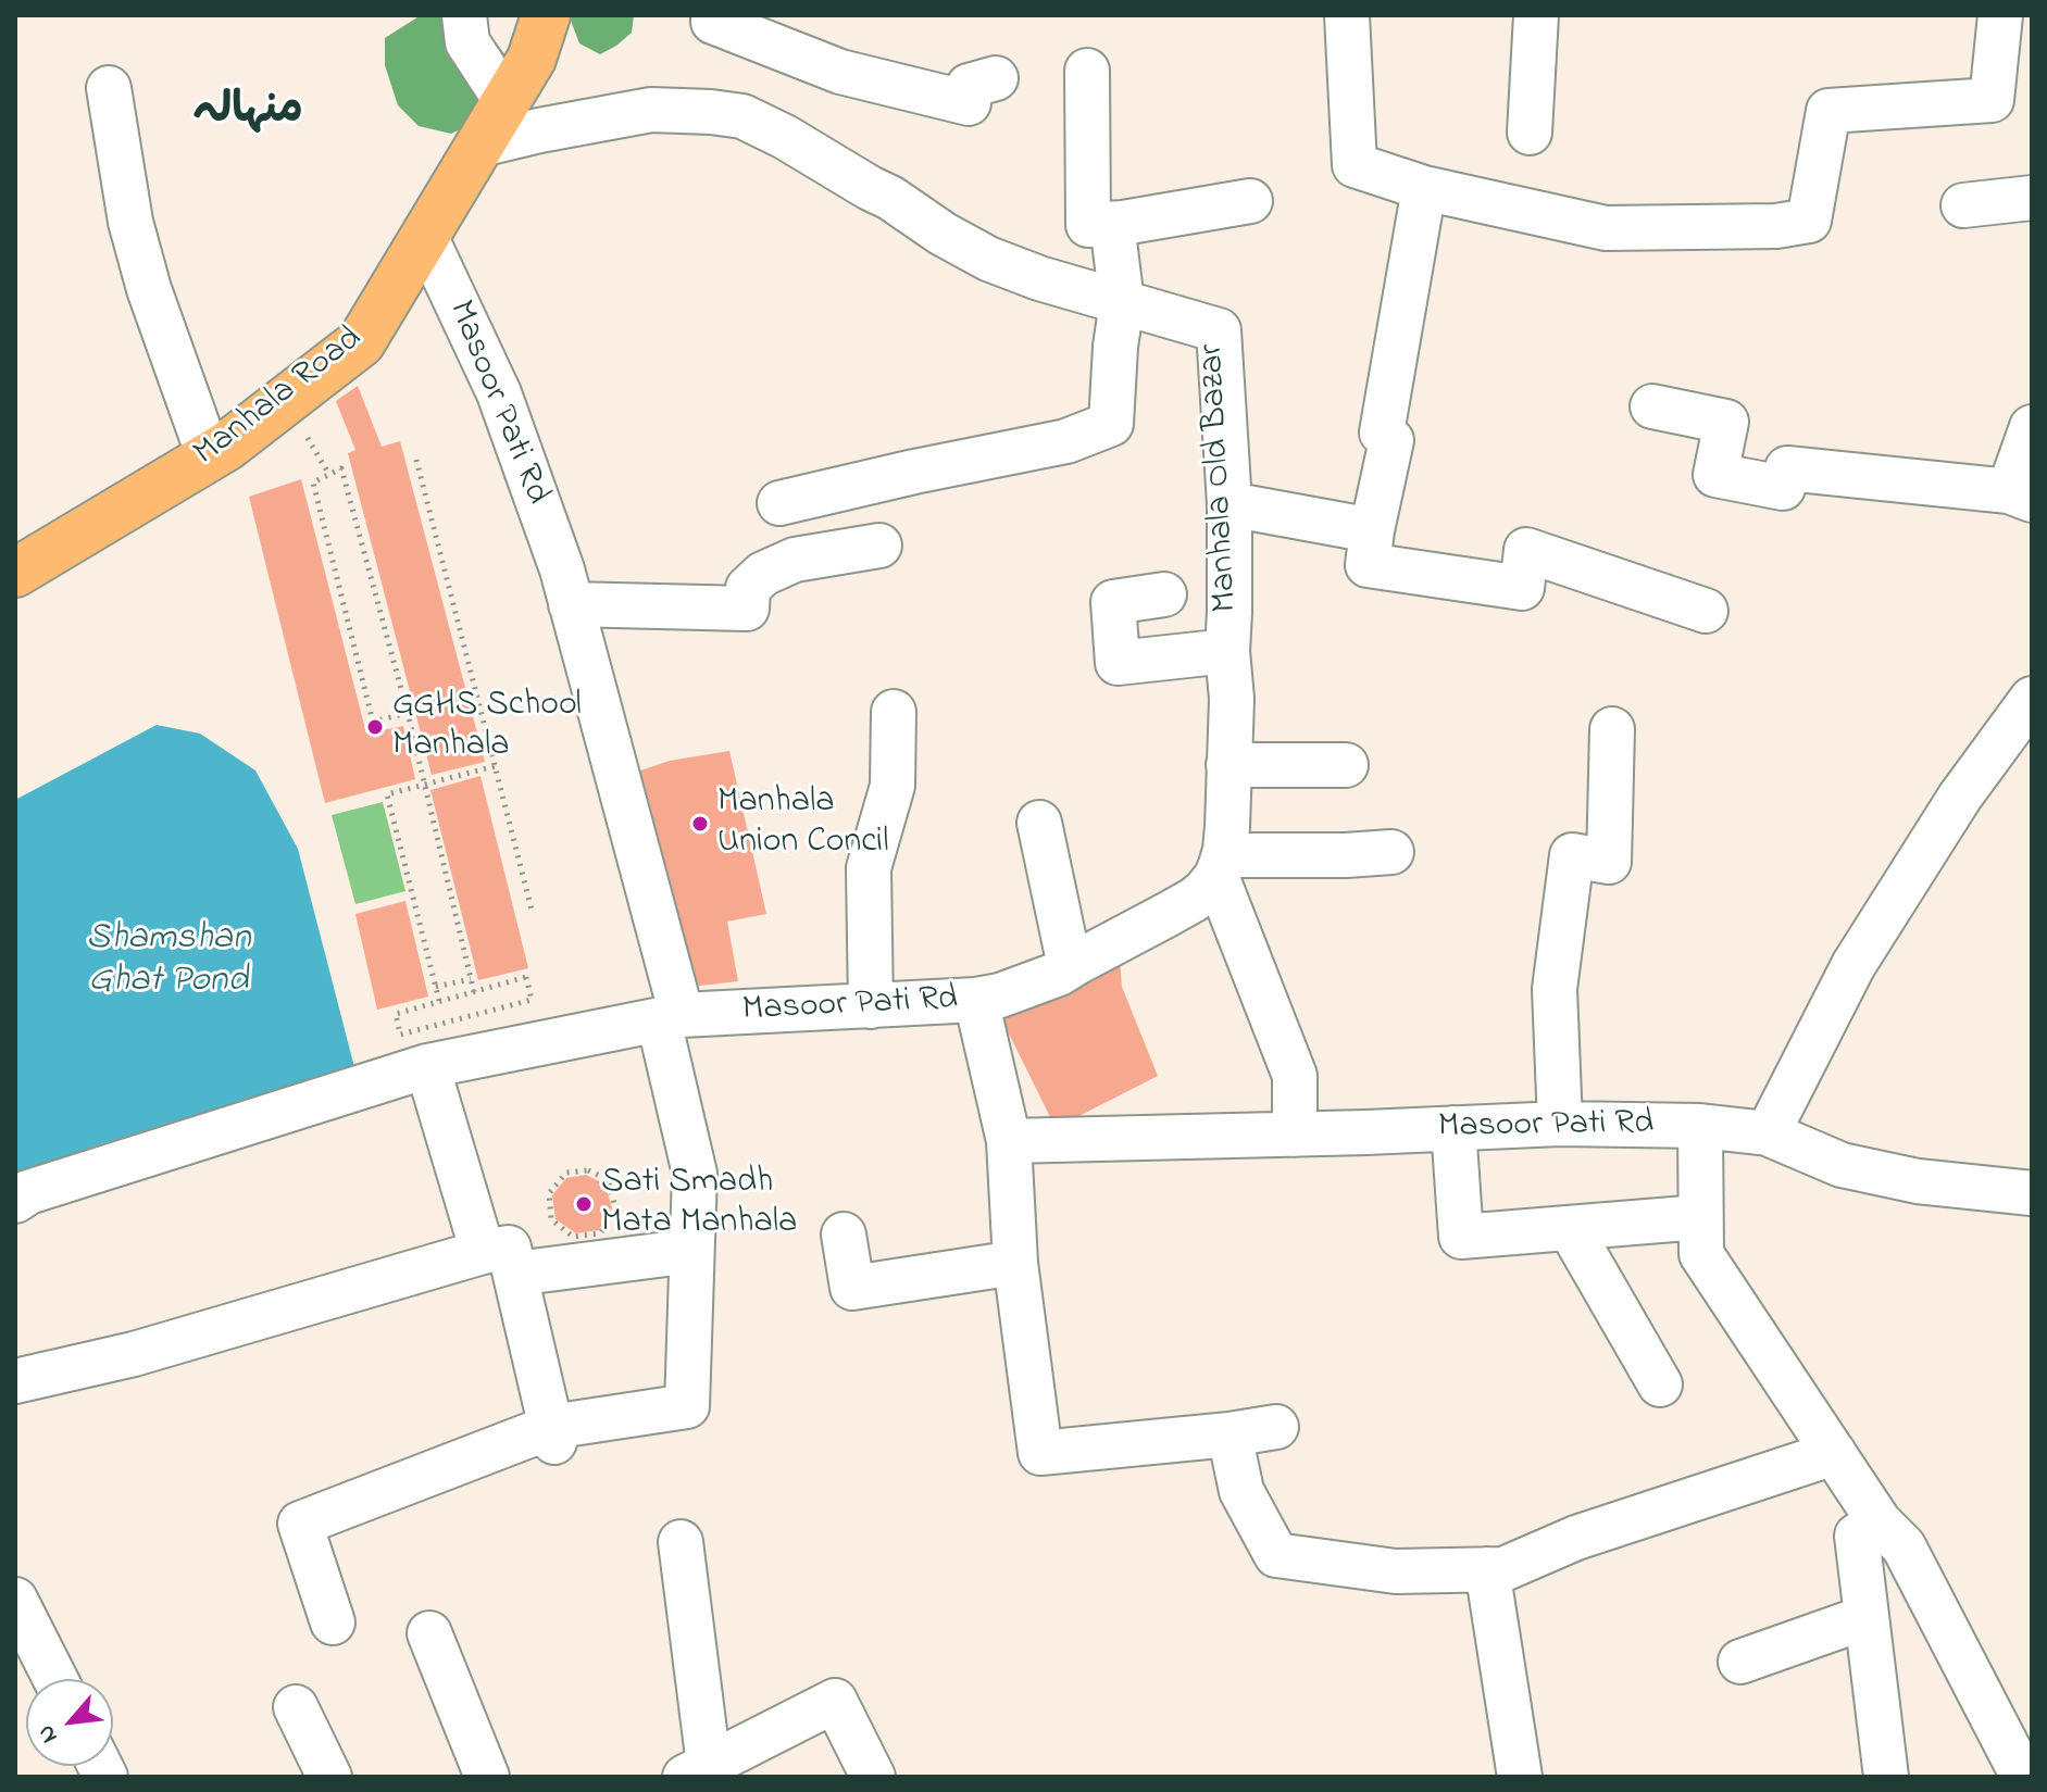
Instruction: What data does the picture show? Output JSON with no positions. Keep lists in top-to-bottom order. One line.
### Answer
{"streets":{"main road":["Manhala Road"],"street":["Masoor Pati Rd","Manhala Old Bazar"]},"crossings":[["Manhala Road","Masoor Pati Rd"],["Manhala Road","Manhala Old Bazar"]],"districts":["منہالہ"],"water":["Shamshan Ghat Pond"],"places":["GGHS School Manhala","Manhala Union Concil","Sati Smadh Mata Manhala"],"north":"bottom left"}
